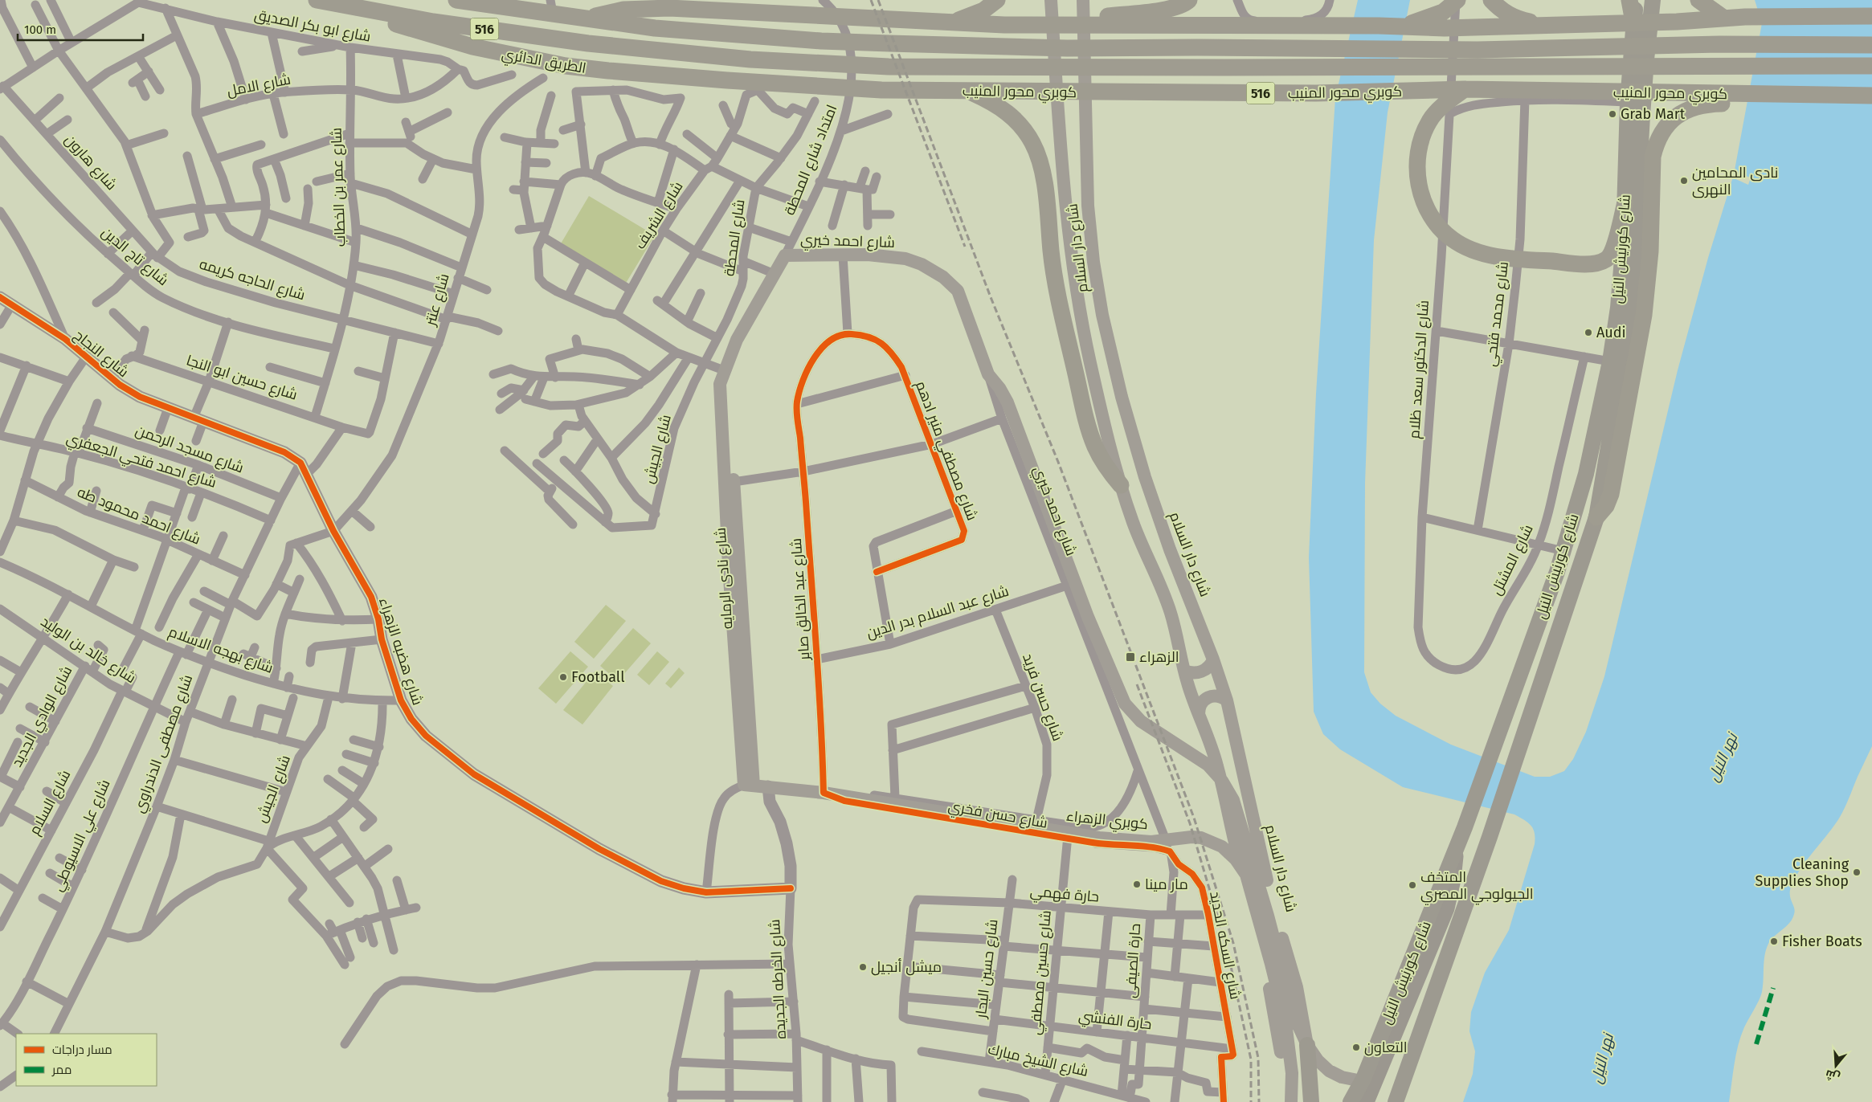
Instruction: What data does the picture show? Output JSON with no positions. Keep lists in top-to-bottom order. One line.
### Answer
{"streets":{"highway":["516","الطريق الدائري","كوبري محور المنيب","شارع كورنيش النيل"],"main road":["شارع احمد خيري","شارع دار السلام","شارع نادى الرمايه","كوبري الزهراء"],"street":["شارع ابو بكر الصديق","شارع الامل","امتداد شارع المحطة","شارع هارون","شارع عمر بن الخطاب","شارع الشريف","شارع المحطة","شارع تاج الدين","شارع الحاجه كريمه","شارع عنتر","شارع محمد فتحي","شارع النجاح","شارع الدكتور سعد ظلام","شارع حسين ابو النجا","شارع مسجد الرحمن","شارع الجيش","شارع مصطفي منير ادهم","شارع احمد فتحي الجعفري","شارع احمد محمود طه","شارع المشتل","شارع عبد الخالق صابر","شارع عبد السلام بدر الدين","شارع خالد بن الوليد","شارع بهجه الاسلام","شارع هضبه الزهراء","شارع حسن فريد","شارع الوادي الجديد","شارع مصطفى الدندراوي","شارع السلام","شارع حسن فخري","شارع علي الاسيوطي","حارة فهمي","شارع السكه الحديد","حارة الصيفى","شارع حسين البحار","شارع حسين مصطفي","شارع الخرطه الجديده","حارة الفنشي","شارع الشيخ مبارك"]},"crossings":[["شارع ابو بكر الصديق","شارع الامل"],["شارع ابو بكر الصديق","شارع عمر بن الخطاب"],["الطريق الدائري","كوبري محور المنيب"],["شارع الامل","شارع عمر بن الخطاب"],["امتداد شارع المحطة","شارع احمد خيري"],["امتداد شارع المحطة","شارع نادى الرمايه"],["شارع هارون","شارع الحاجه كريمه"],["شارع عمر بن الخطاب","شارع تاج الدين"],["شارع عمر بن الخطاب","شارع الحاجه كريمه"],["شارع عمر بن الخطاب","شارع حسين ابو النجا"],["شارع الشريف","شارع المحطة"],["شارع المحطة","شارع الجيش"],["شارع احمد خيري","شارع نادى الرمايه"],["شارع احمد خيري","شارع عبد السلام بدر الدين"],["شارع احمد خيري","شارع حسن فخري"],["شارع احمد خيري","حارة فهمي"],["شارع احمد خيري","شارع السكه الحديد"],["شارع دار السلام","شارع كورنيش النيل"],["شارع الحاجه كريمه","شارع عنتر"],["شارع عنتر","شارع هضبه الزهراء"],["شارع النجاح","شارع هضبه الزهراء"],["شارع الدكتور سعد ظلام","شارع المشتل"],["شارع مسجد الرحمن","شارع مصطفى الدندراوي"],["شارع الجيش","شارع بهجه الاسلام"],["شارع مصطفي منير ادهم","شارع عبد السلام بدر الدين"],["شارع احمد فتحي الجعفري","شارع مصطفى الدندراوي"],["شارع احمد محمود طه","شارع مصطفى الدندراوي"],["شارع نادى الرمايه","كوبري الزهراء"],["شارع عبد الخالق صابر","شارع عبد السلام بدر الدين"],["شارع عبد الخالق صابر","شارع حسن فخري"],["شارع عبد الخالق صابر","كوبري الزهراء"],["شارع عبد السلام بدر الدين","شارع حسن فريد"],["شارع خالد بن الوليد","شارع الوادي الجديد"],["شارع خالد بن الوليد","شارع مصطفى الدندراوي"],["شارع خالد بن الوليد","شارع السلام"],["شارع خالد بن الوليد","شارع علي الاسيوطي"],["شارع بهجه الاسلام","شارع هضبه الزهراء"],["شارع بهجه الاسلام","شارع مصطفى الدندراوي"],["شارع بهجه الاسلام","شارع علي الاسيوطي"],["شارع هضبه الزهراء","شارع مصطفى الدندراوي"],["شارع هضبه الزهراء","شارع الخرطه الجديده"],["شارع حسن فريد","شارع حسن فخري"],["شارع حسن فخري","كوبري الزهراء"],["شارع حسن فخري","شارع السكه الحديد"],["شارع حسن فخري","شارع حسين مصطفي"],["كوبري الزهراء","شارع الخرطه الجديده"],["حارة فهمي","شارع السكه الحديد"],["حارة فهمي","حارة الصيفى"],["حارة فهمي","شارع حسين البحار"],["حارة فهمي","شارع حسين مصطفي"],["شارع السكه الحديد","حارة الفنشي"],["حارة الصيفى","حارة الفنشي"],["حارة الصيفى","شارع الشيخ مبارك"],["شارع حسين البحار","حارة الفنشي"],["شارع حسين البحار","شارع الشيخ مبارك"],["شارع حسين مصطفي","حارة الفنشي"],["شارع حسين مصطفي","شارع الشيخ مبارك"]],"water":["نهر النيل"],"places":{"other":["Grab Mart","نادى المحامين النهرى","Audi","Football","Cleaning Supplies Shop","مار مينا","المتخف الجيولوجي المصري","Fisher Boats","ميشل أنجيل","التعاون"],"transit":["الزهراء"]},"legend":["مسار دراجات","ممر"],"scale_bar":"100 m","north":"bottom"}
